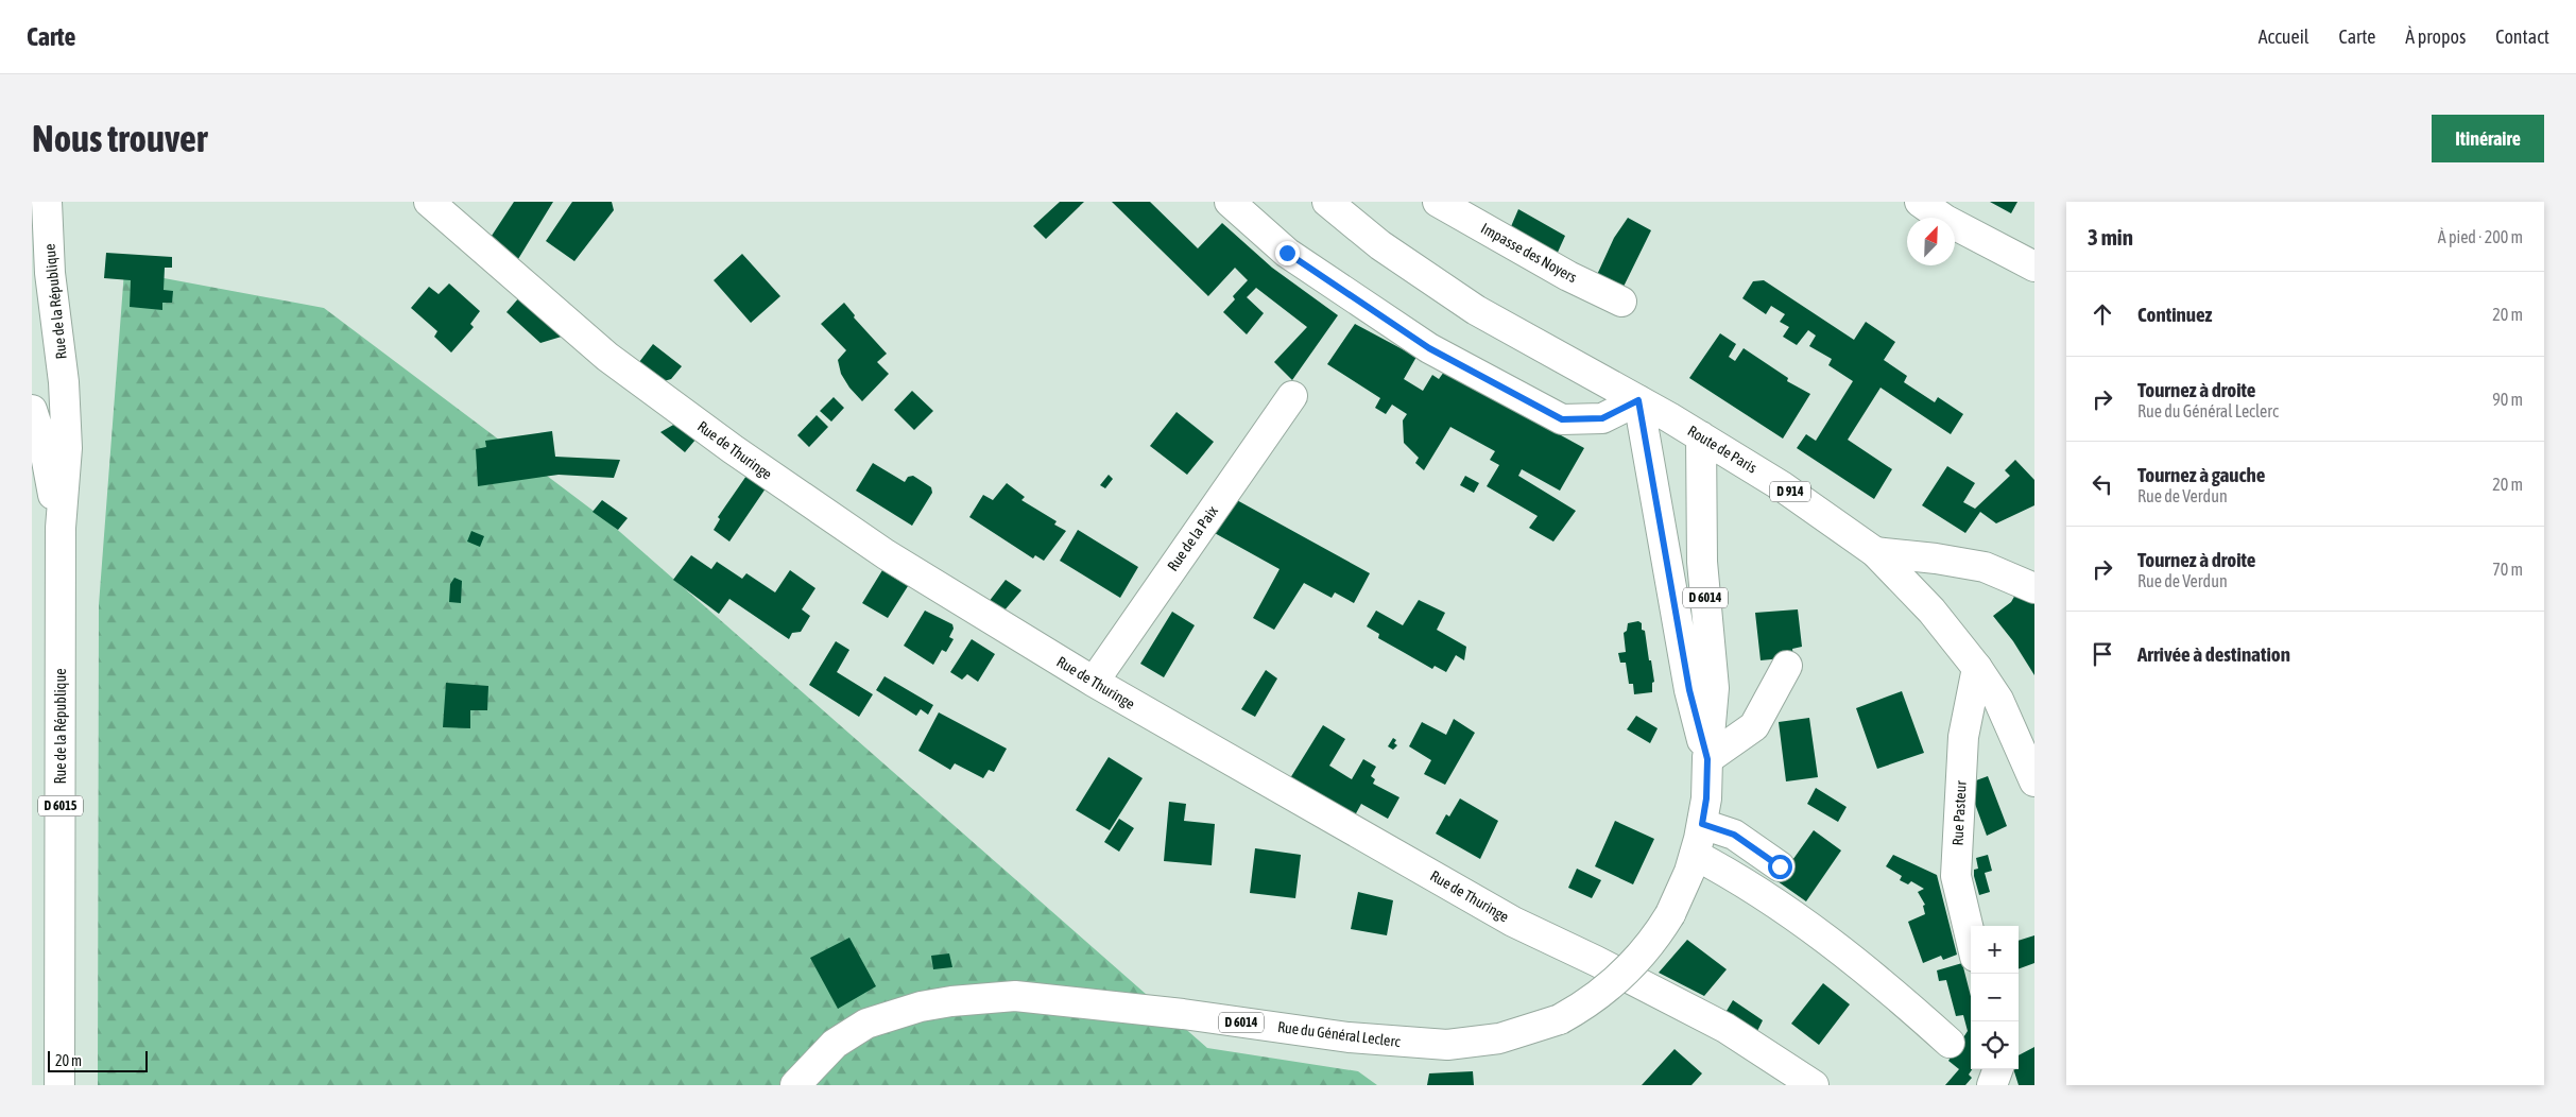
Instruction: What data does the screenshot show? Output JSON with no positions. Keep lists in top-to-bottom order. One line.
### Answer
{"streets":{"main road":["Impasse des Noyers","Rue de la République","Route de Paris","Rue de Thuringe","D 914","Rue de la Paix","D 6014","D 6015","Rue Pasteur","Rue du Général Leclerc"]},"crossings":[["Route de Paris","Rue Pasteur"],["Route de Paris","Rue du Général Leclerc"],["Rue de Thuringe","Rue de la Paix"]],"scale_bar":"20 m","north":"top right","page":{"header":"Carte","nav":["Accueil","Carte","À propos","Contact"],"buttons":"Itinéraire","title":"Nous trouver","heading":["3 min","À pied · 200 m"],"list":[["Continuez","20 m"],["Tournez à droite","Rue du Général Leclerc","90 m"],["Tournez à gauche","Rue de Verdun","20 m"],["Tournez à droite","Rue de Verdun","70 m"],"Arrivée à destination"],"map_buttons":["+","−"],"scale":"20 m"}}
